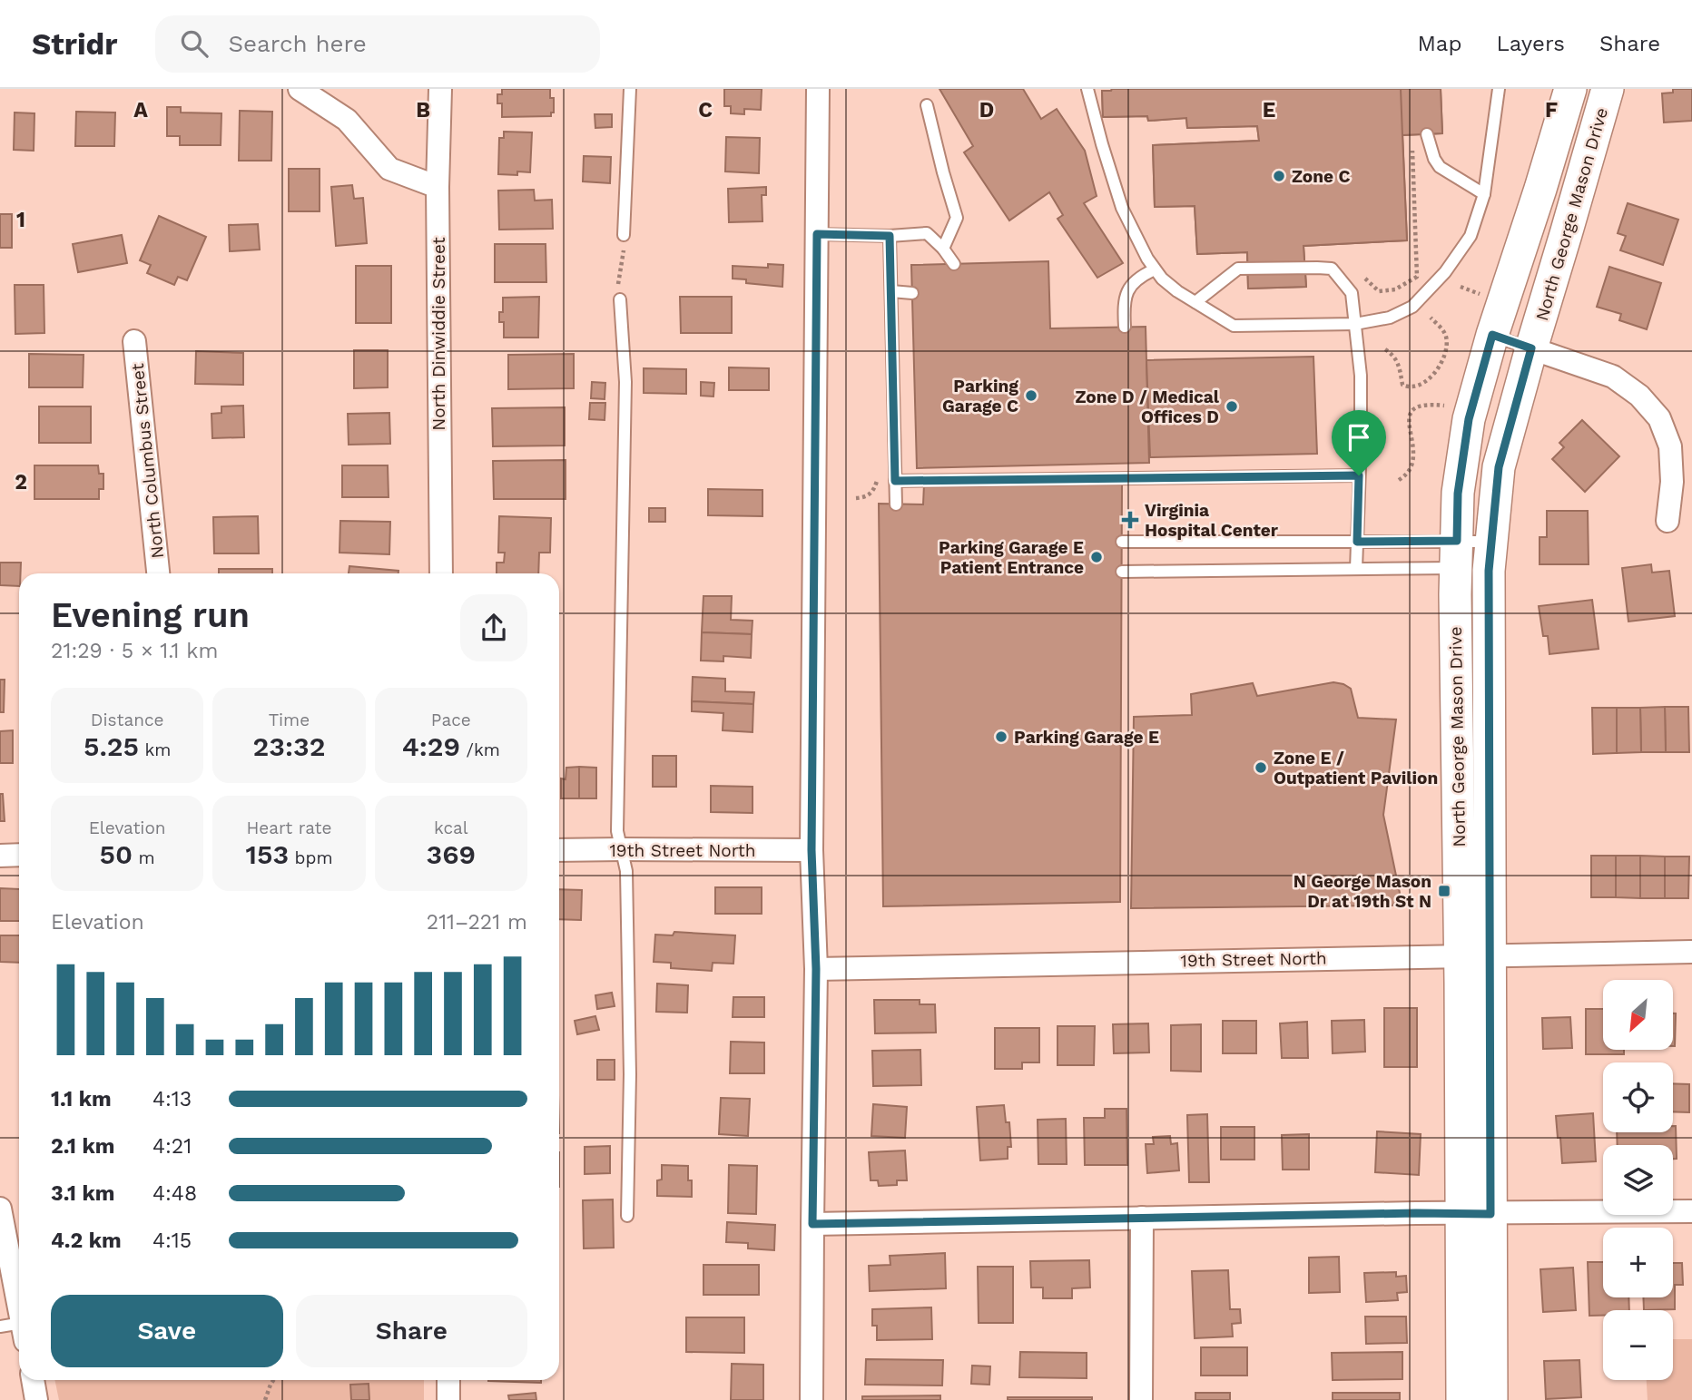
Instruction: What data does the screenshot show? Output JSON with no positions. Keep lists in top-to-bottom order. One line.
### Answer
{"streets":{"main road":["North George Mason Drive"],"street":["North Dinwiddie Street","North Columbus Street","19th Street North"]},"crossings":[["North George Mason Drive","19th Street North"]],"places":{"other":["Zone C","Parking Garage C","Zone D / Medical Offices D","Parking Garage E Patient Entrance","Parking Garage E","Zone E / Outpatient Pavilion"],"health":["Virginia Hospital Center"],"transit":["N George Mason Dr at 19th St N"]},"north":"bottom left","page":{"header":"Stridr","search":"Search here","nav":["Map","Layers","Share"],"heading":["Evening run","21:29 · 5 × 1.1 km"],"stats":[["Distance","5.25 km"],["Time","23:32"],["Pace","4:29 /km"],["Elevation","50 m"],["Heart rate","153 bpm"],["kcal","369"]],"chart":["Elevation","211–221 m"],"map_buttons":["+","−"],"list":[{"name":"1.1 km","note":"4:13"},{"name":"2.1 km","note":"4:21"},{"name":"3.1 km","note":"4:48"},{"name":"4.2 km","note":"4:15"}],"buttons":["Save","Share"]},"grid":{"columns":["A","B","C","D","E","F"],"rows":["1","2"]}}
